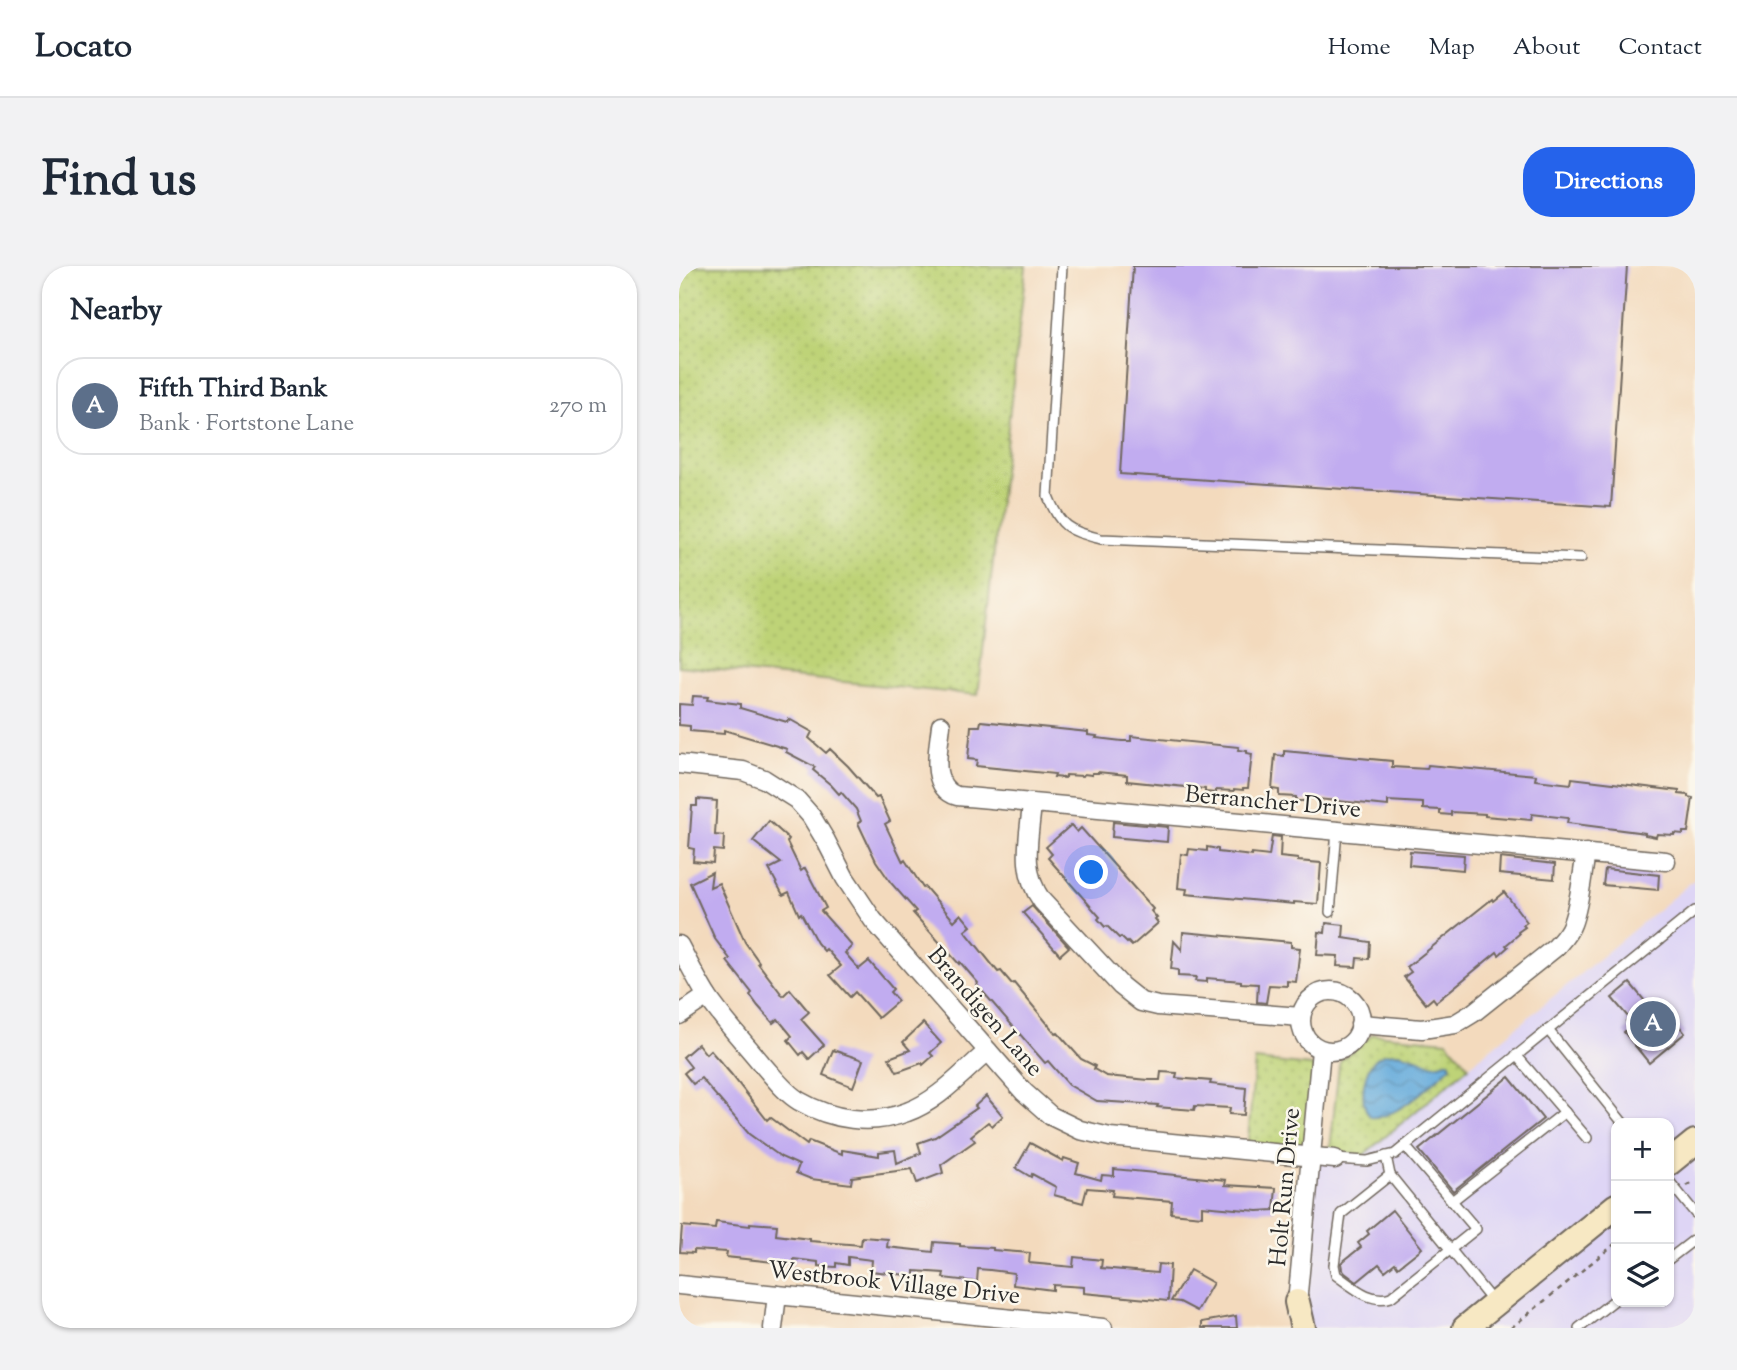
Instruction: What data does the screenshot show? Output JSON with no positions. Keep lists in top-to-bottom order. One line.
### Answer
{"streets":{"street":["Berrancher Drive","Brandigen Lane","Holt Run Drive","Westbrook Village Drive"]},"crossings":[["Brandigen Lane","Holt Run Drive"]],"page":{"header":"Locato","nav":["Home","Map","About","Contact"],"title":"Find us","buttons":"Directions","heading":"Nearby","list":[{"mark":"A","name":"Fifth Third Bank","note":"Bank · Fortstone Lane","value":"270 m"}],"pins":"A","map_buttons":["+","−"]}}
